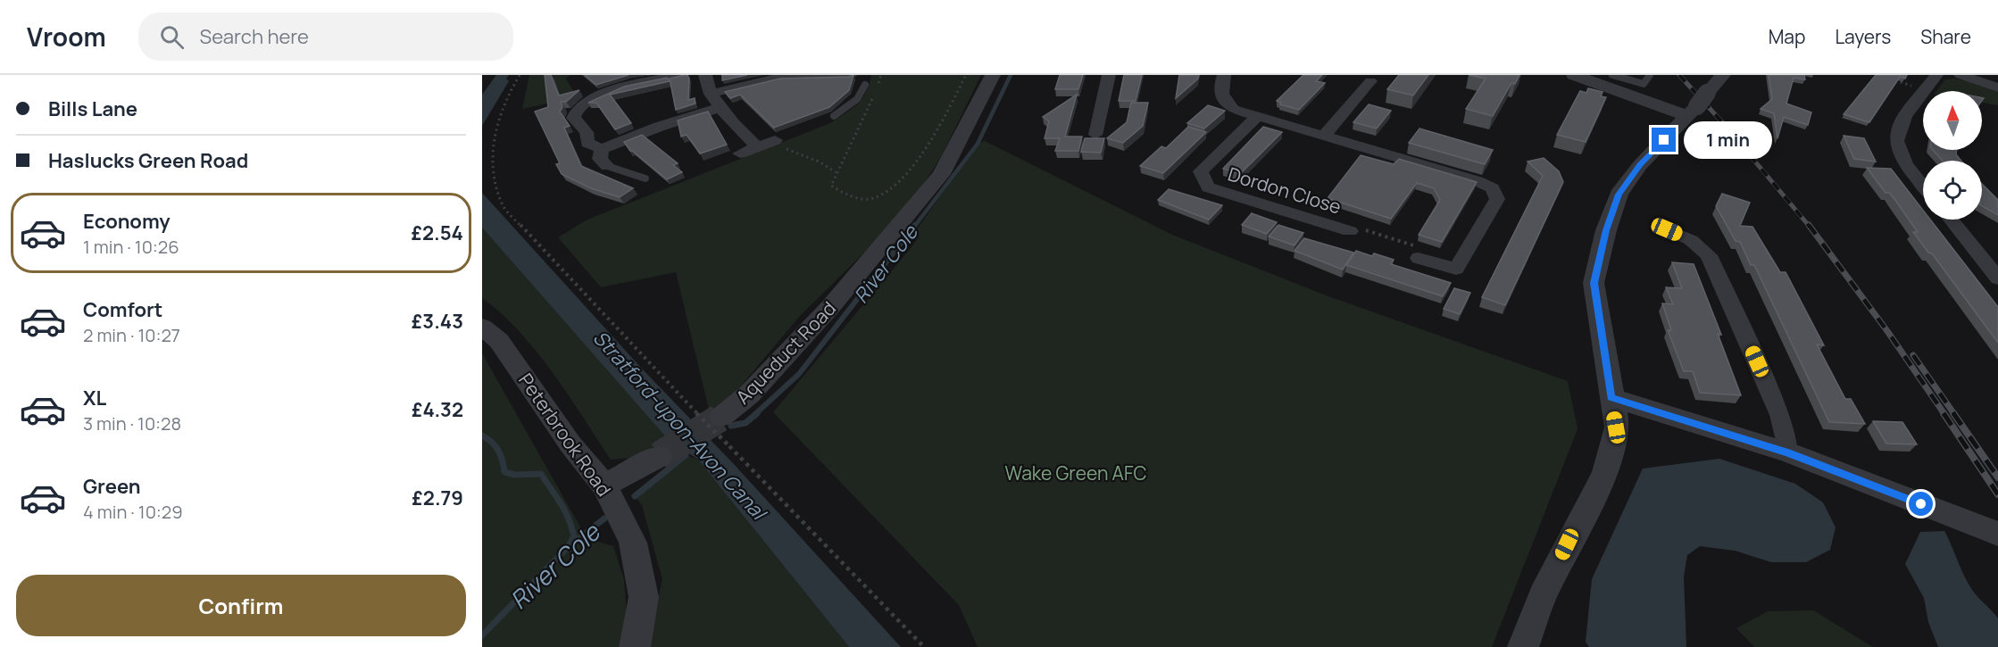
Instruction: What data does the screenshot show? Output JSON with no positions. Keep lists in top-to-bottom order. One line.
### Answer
{"streets":{"street":["Dordon Close","Aqueduct Road","Peterbrook Road"]},"water":["River Cole","Stratford-upon-Avon Canal"],"parks":["Wake Green AFC"],"north":"top","page":{"header":"Vroom","search":"Search here","nav":["Map","Layers","Share"],"banner":["Bills Lane","Haslucks Green Road"],"bubble":"1 min","list":[{"name":"Economy","note":"1 min · 10:26","value":"£2.54"},{"name":"Comfort","note":"2 min · 10:27","value":"£3.43"},{"name":"XL","note":"3 min · 10:28","value":"£4.32"},{"name":"Green","note":"4 min · 10:29","value":"£2.79"}],"buttons":"Confirm"}}
